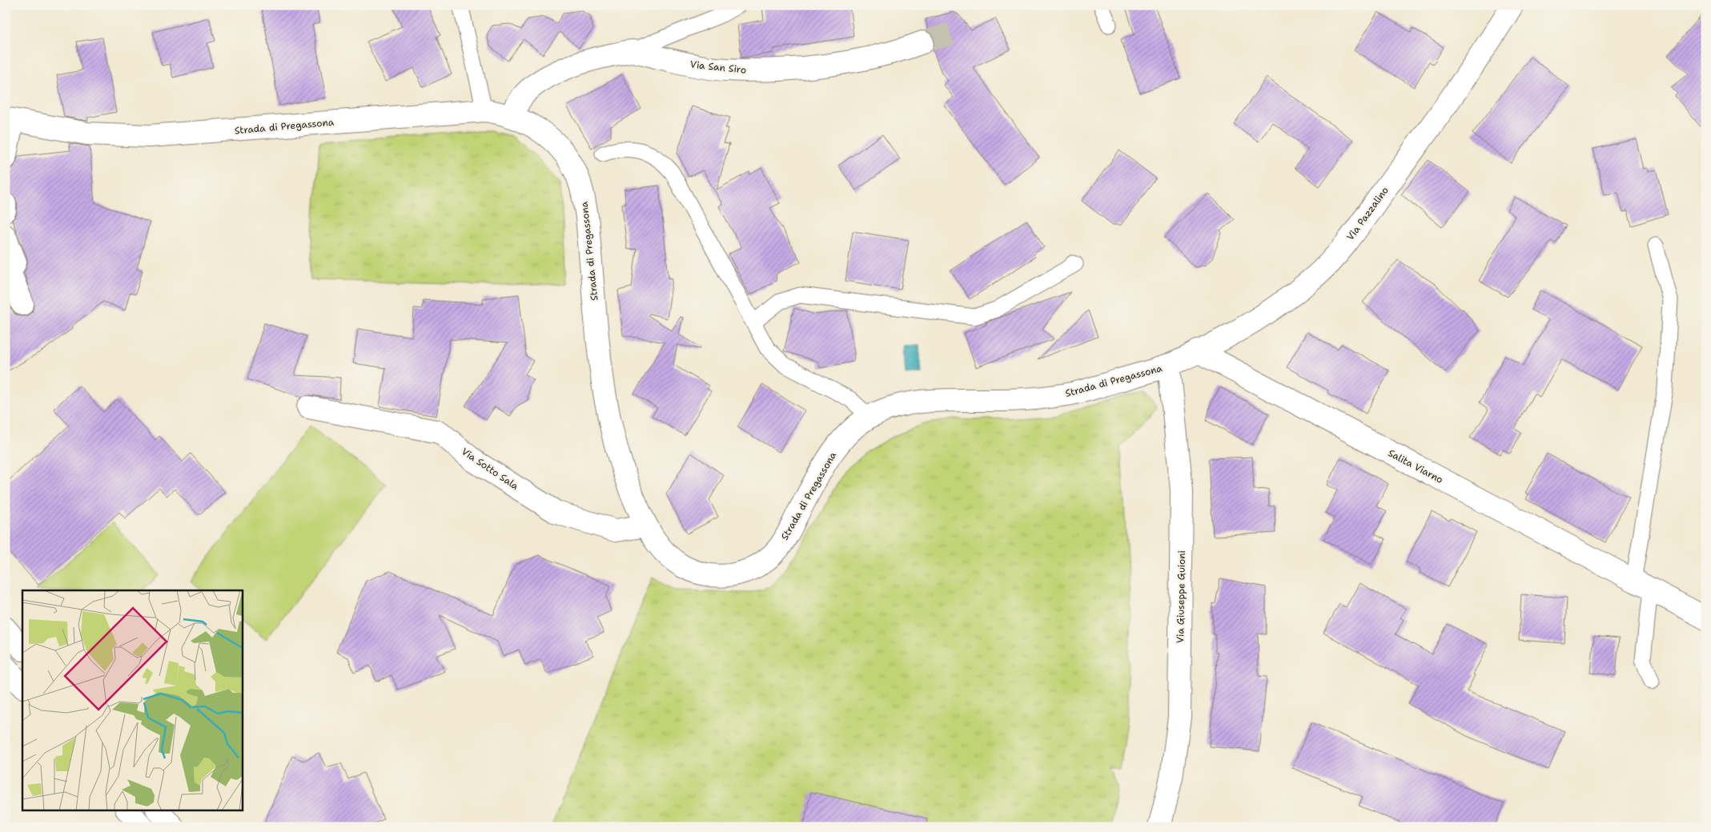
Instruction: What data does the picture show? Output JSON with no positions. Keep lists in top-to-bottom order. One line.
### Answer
{"streets":{"street":["Via San Siro","Strada di Pregassona","Via Pazzalino","Salita Viarno","Via Sotto Sala","Via Giuseppe Guioni"]},"crossings":[["Via San Siro","Strada di Pregassona"],["Strada di Pregassona","Via Pazzalino"],["Strada di Pregassona","Via Sotto Sala"],["Strada di Pregassona","Via Giuseppe Guioni"],["Via Pazzalino","Salita Viarno"],["Via Pazzalino","Via Giuseppe Guioni"]]}
